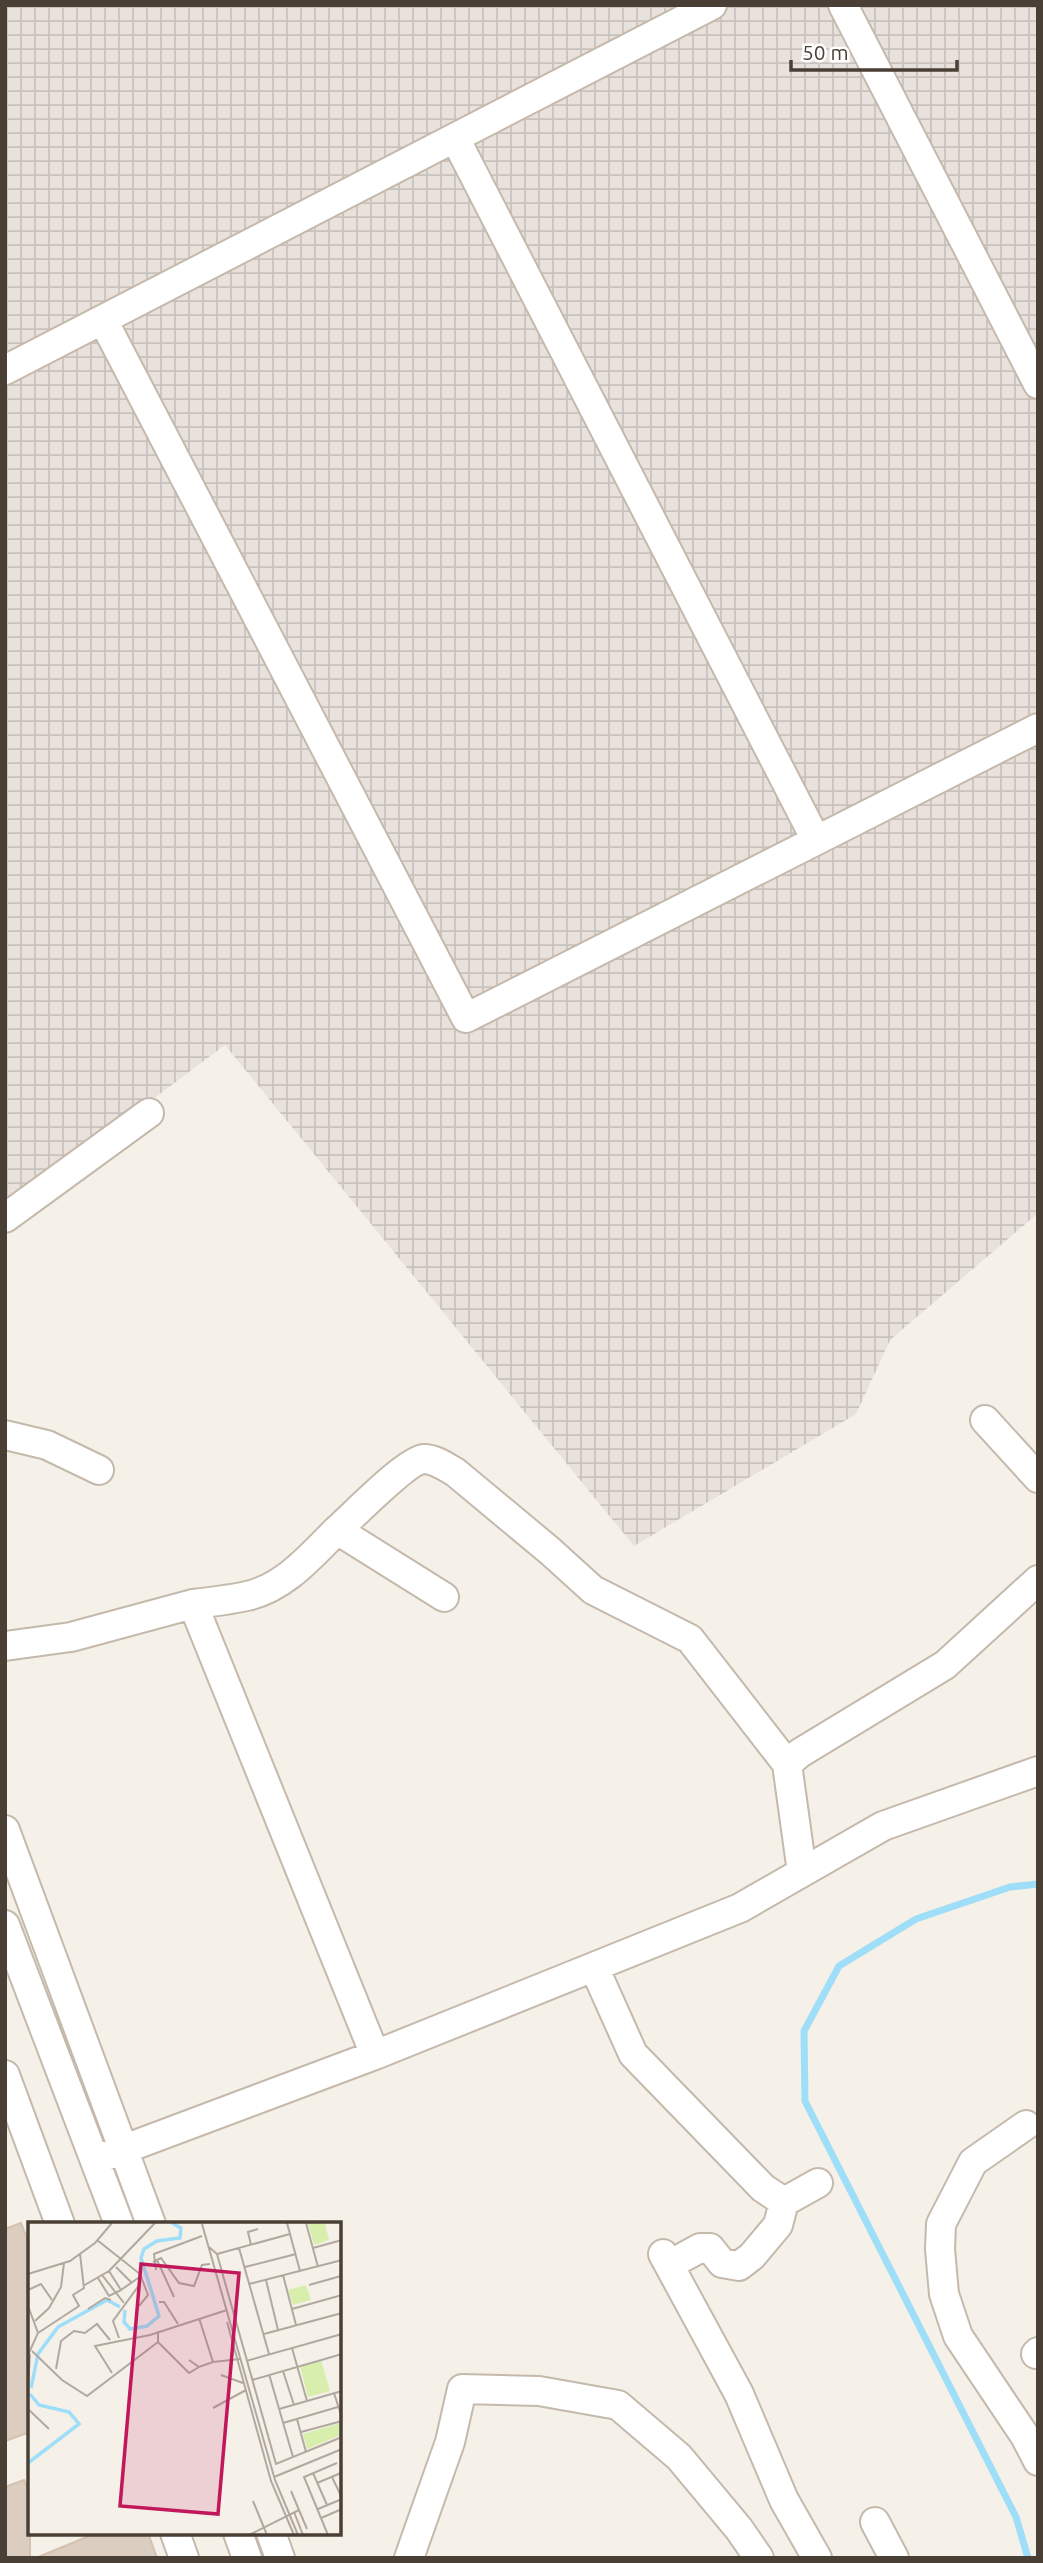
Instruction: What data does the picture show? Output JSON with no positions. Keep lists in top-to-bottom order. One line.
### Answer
{"scale_bar":"50 m"}
